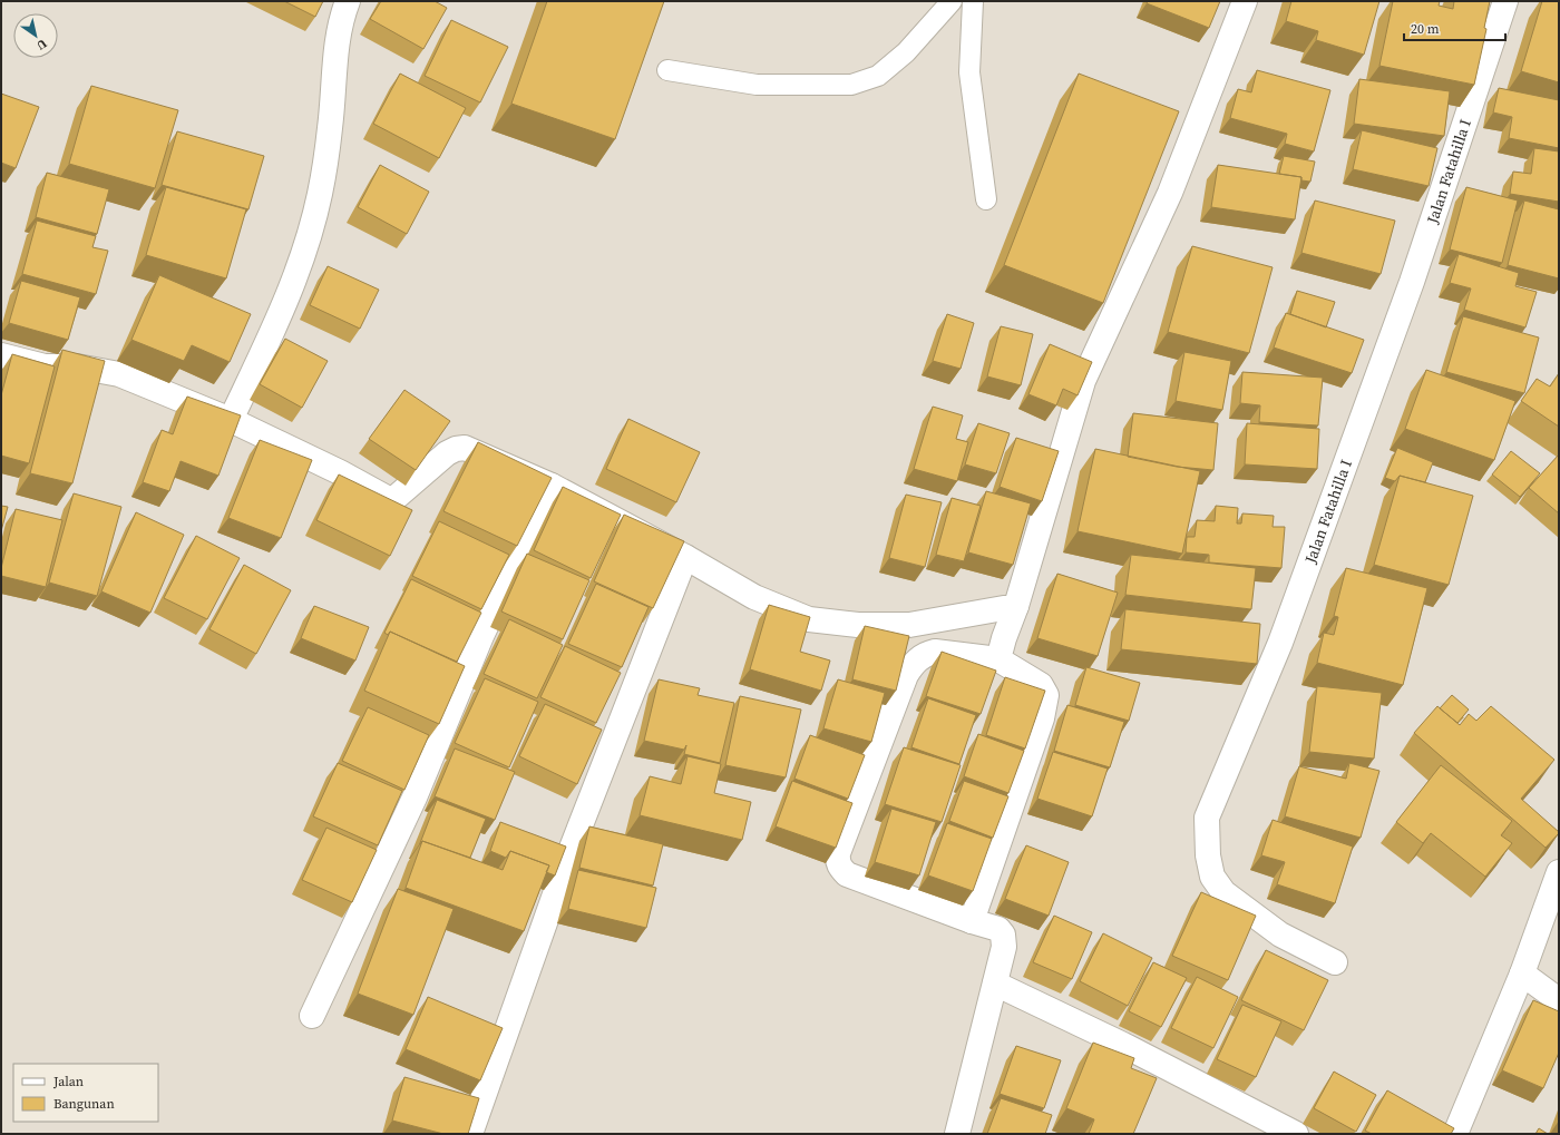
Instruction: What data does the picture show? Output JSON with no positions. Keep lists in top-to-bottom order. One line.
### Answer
{"streets":{"street":["Jalan Fatahilla I"]},"legend":["Jalan","Bangunan"],"scale_bar":"20 m","north":"bottom right"}
